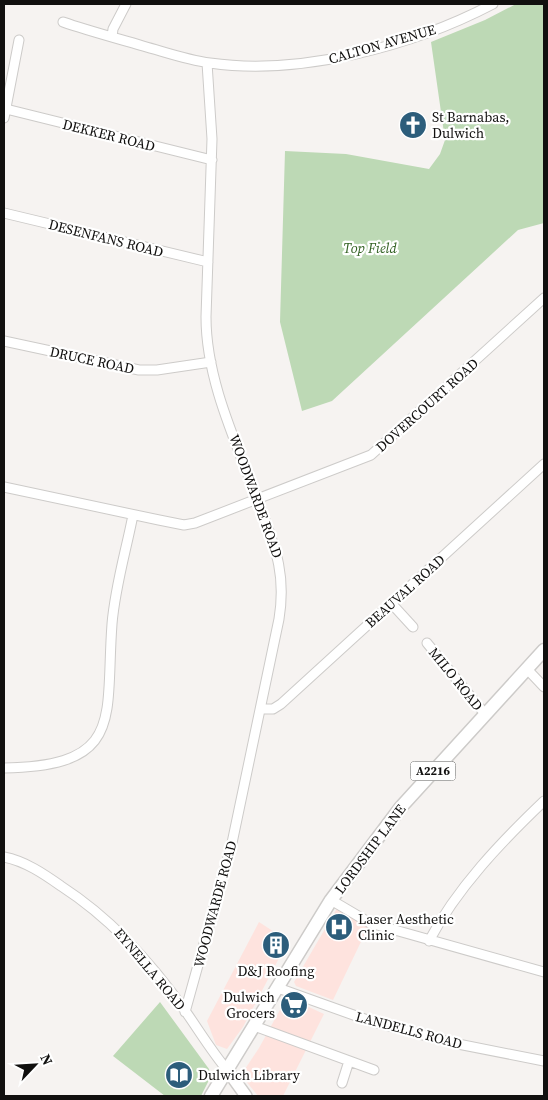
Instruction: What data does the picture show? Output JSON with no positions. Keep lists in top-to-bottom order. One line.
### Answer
{"streets":{"main road":["A2216","LORDSHIP LANE"],"street":["CALTON AVENUE","DEKKER ROAD","DESENFANS ROAD","DRUCE ROAD","DOVERCOURT ROAD","WOODWARDE ROAD","BEAUVAL ROAD","MILO ROAD","EYNELLA ROAD","LANDELLS ROAD"]},"crossings":[["CALTON AVENUE","WOODWARDE ROAD"],["DEKKER ROAD","WOODWARDE ROAD"],["DESENFANS ROAD","WOODWARDE ROAD"],["DRUCE ROAD","WOODWARDE ROAD"],["DOVERCOURT ROAD","WOODWARDE ROAD"],["WOODWARDE ROAD","BEAUVAL ROAD"],["WOODWARDE ROAD","EYNELLA ROAD"],["MILO ROAD","LORDSHIP LANE"],["LORDSHIP LANE","EYNELLA ROAD"],["LORDSHIP LANE","LANDELLS ROAD"]],"parks":["Top Field"],"places":{"church":["St Barnabas, Dulwich"],"hospital":["Laser Aesthetic Clinic"],"building":["D&J Roofing"],"supermarket":["Dulwich Grocers"],"library":["Dulwich Library"]},"north":"top right"}
